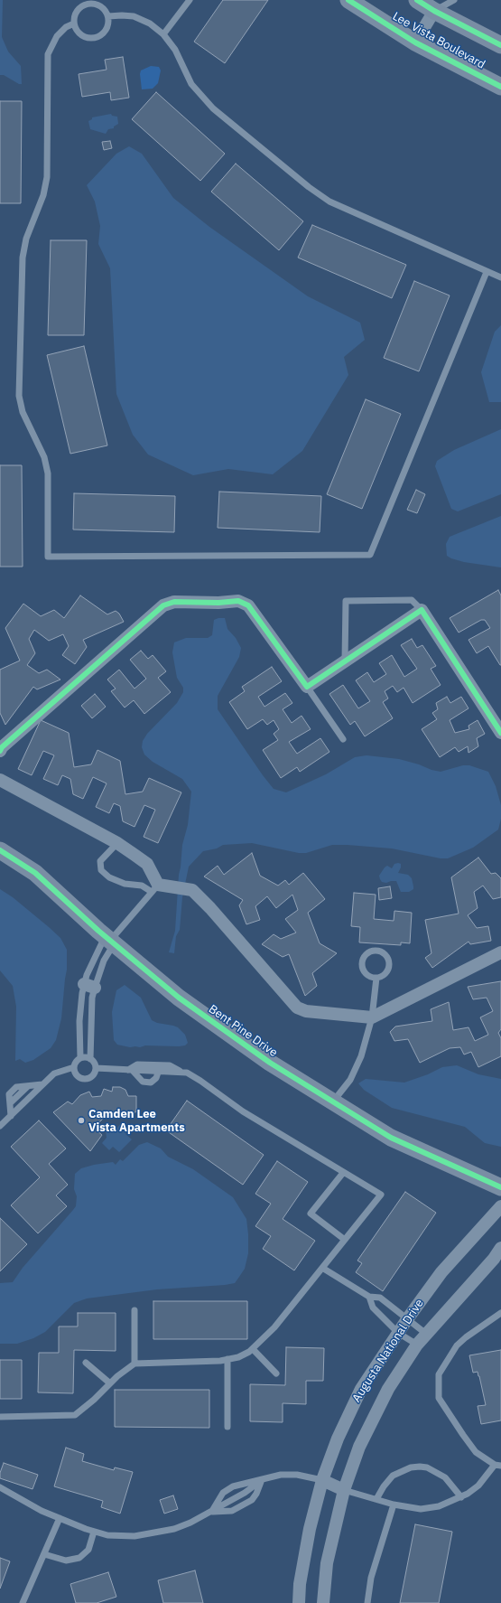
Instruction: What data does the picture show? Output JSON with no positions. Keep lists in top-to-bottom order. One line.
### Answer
{"streets":{"street":["Lee Vista Boulevard","Bent Pine Drive","Augusta National Drive"]},"places":["Camden Lee Vista Apartments"]}
